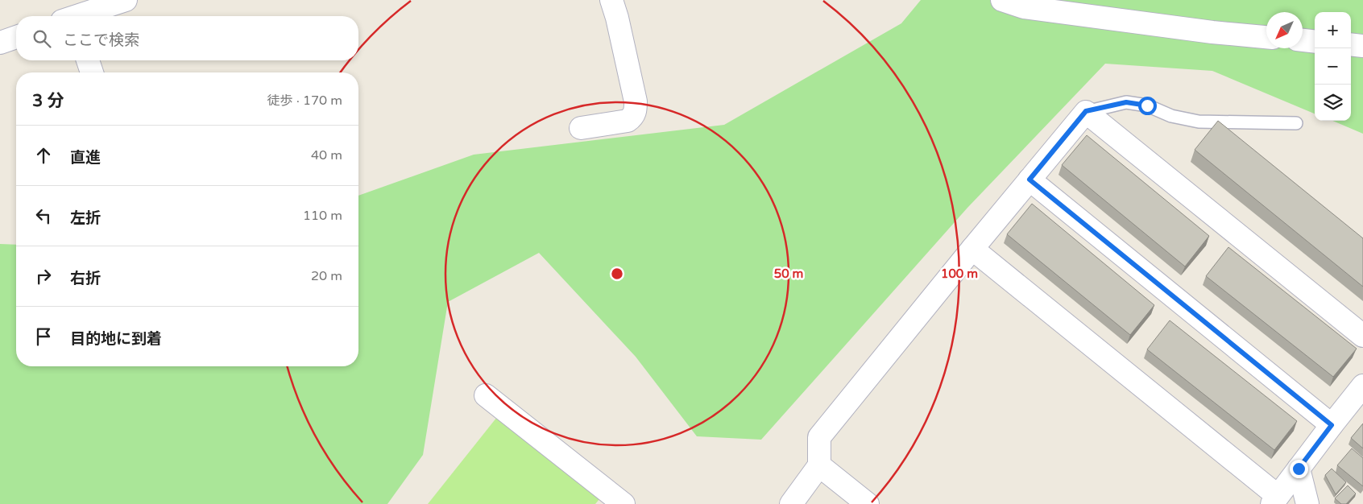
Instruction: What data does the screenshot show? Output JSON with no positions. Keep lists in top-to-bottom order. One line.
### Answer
{"north":"bottom left","page":{"map_buttons":["+","−"],"search":"ここで検索","heading":["3 分","徒歩 · 170 m"],"list":[["直進","40 m"],["左折","110 m"],["右折","20 m"],"目的地に到着"]},"rings":["50 m","100 m"]}
